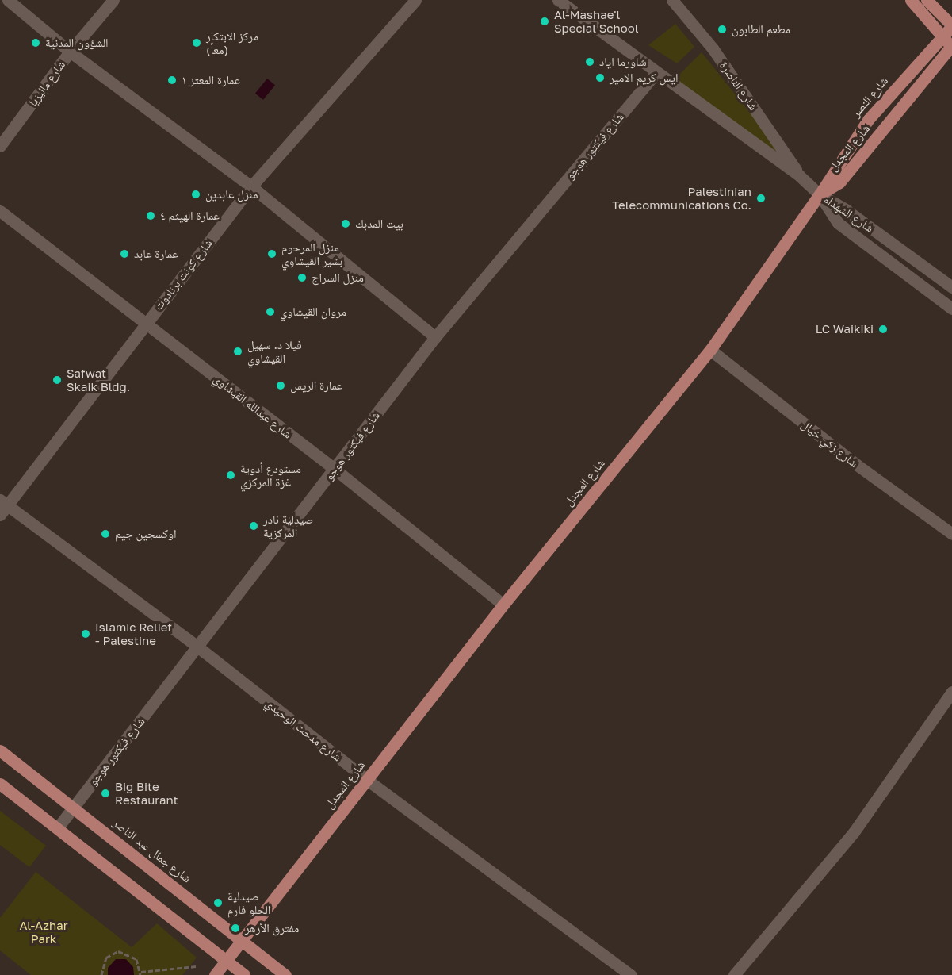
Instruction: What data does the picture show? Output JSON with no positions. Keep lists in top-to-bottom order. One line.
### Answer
{"streets":{"main road":["شارع النصر","شارع المجدل","شارع جمال عبد الناصر"],"street":["شارع ماليزيا","شارع الناصرة","شارع فيكتور هوجو","شارع الشهداء","شارع كونت برنادوت","شارع عبدالله القيشاوي","شارع زكي خيال","شارع مدحت الوحيدي"]},"crossings":[["شارع النصر","شارع المجدل"],["شارع النصر","شارع الشهداء"],["شارع فيكتور هوجو","شارع عبدالله القيشاوي"],["شارع فيكتور هوجو","شارع مدحت الوحيدي"],["شارع فيكتور هوجو","شارع جمال عبد الناصر"],["شارع المجدل","شارع الشهداء"],["شارع المجدل","شارع عبدالله القيشاوي"],["شارع المجدل","شارع زكي خيال"],["شارع المجدل","شارع مدحت الوحيدي"],["شارع المجدل","شارع جمال عبد الناصر"],["شارع كونت برنادوت","شارع عبدالله القيشاوي"],["شارع كونت برنادوت","شارع مدحت الوحيدي"]],"parks":["Al-Azhar Park"],"places":["Al-Mashae'l Special School","مطعم الطابون","الشؤون المدنية","مركز الابتكار (معاً)","شاورما اياد","ايس كريم الامير","عمارة المعتز ١","منزل عابدين","Palestinian Telecommunications Co.","عمارة الهيثم ٤","بيت المدبك","عمارة عابد","منزل المرحوم بشير القيشاوي","منزل السراج","مروان القيشاوي","LC Waikiki","فيلا د. سهيل القيشاوي","Safwat Skaik Bldg.","عمارة الريس","مستودع أدوية غزة المركزي","صيدلية نادر المركزية","اوكسجين جيم","Islamic Relief - Palestine","Big Bite Restaurant","صيدلية الحلو فارم","مفترق الأزهر"]}
